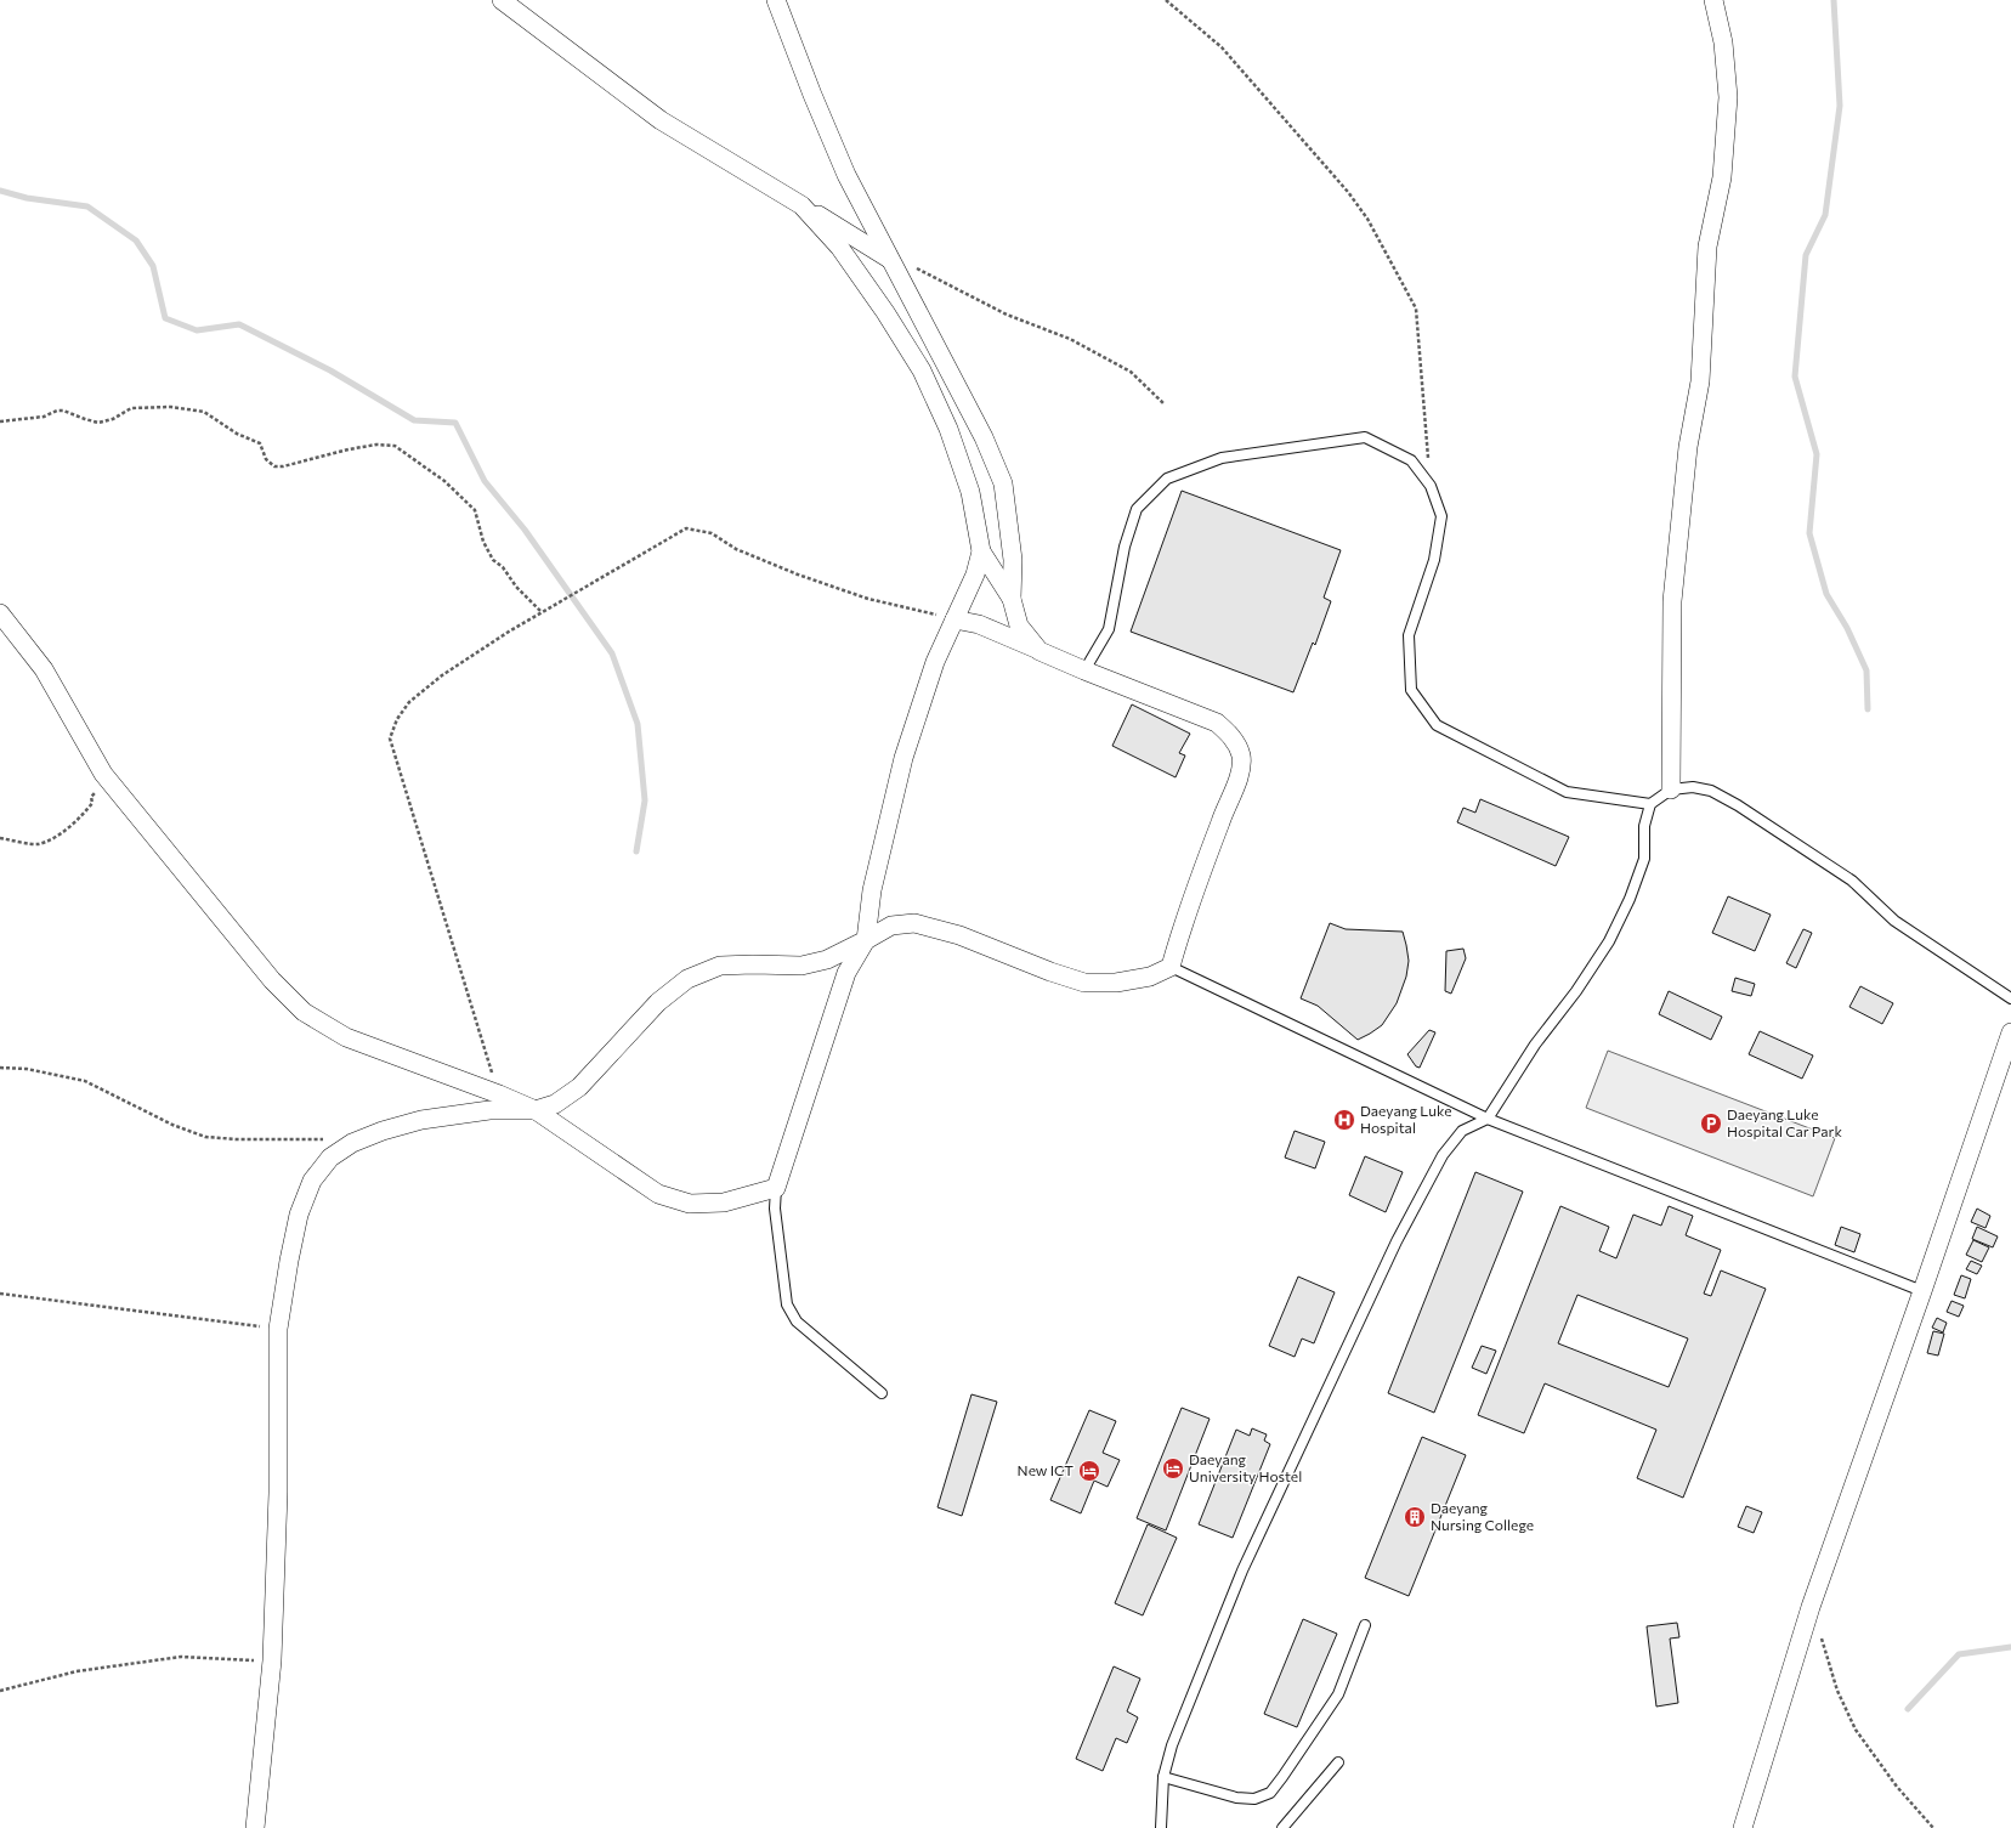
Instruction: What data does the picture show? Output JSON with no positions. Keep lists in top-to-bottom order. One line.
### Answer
{"places":{"hospital":["Daeyang Luke Hospital"],"parking":["Daeyang Luke Hospital Car Park"],"hotel":["Daeyang University Hostel","New ICT"],"building":["Daeyang Nursing College"]}}
